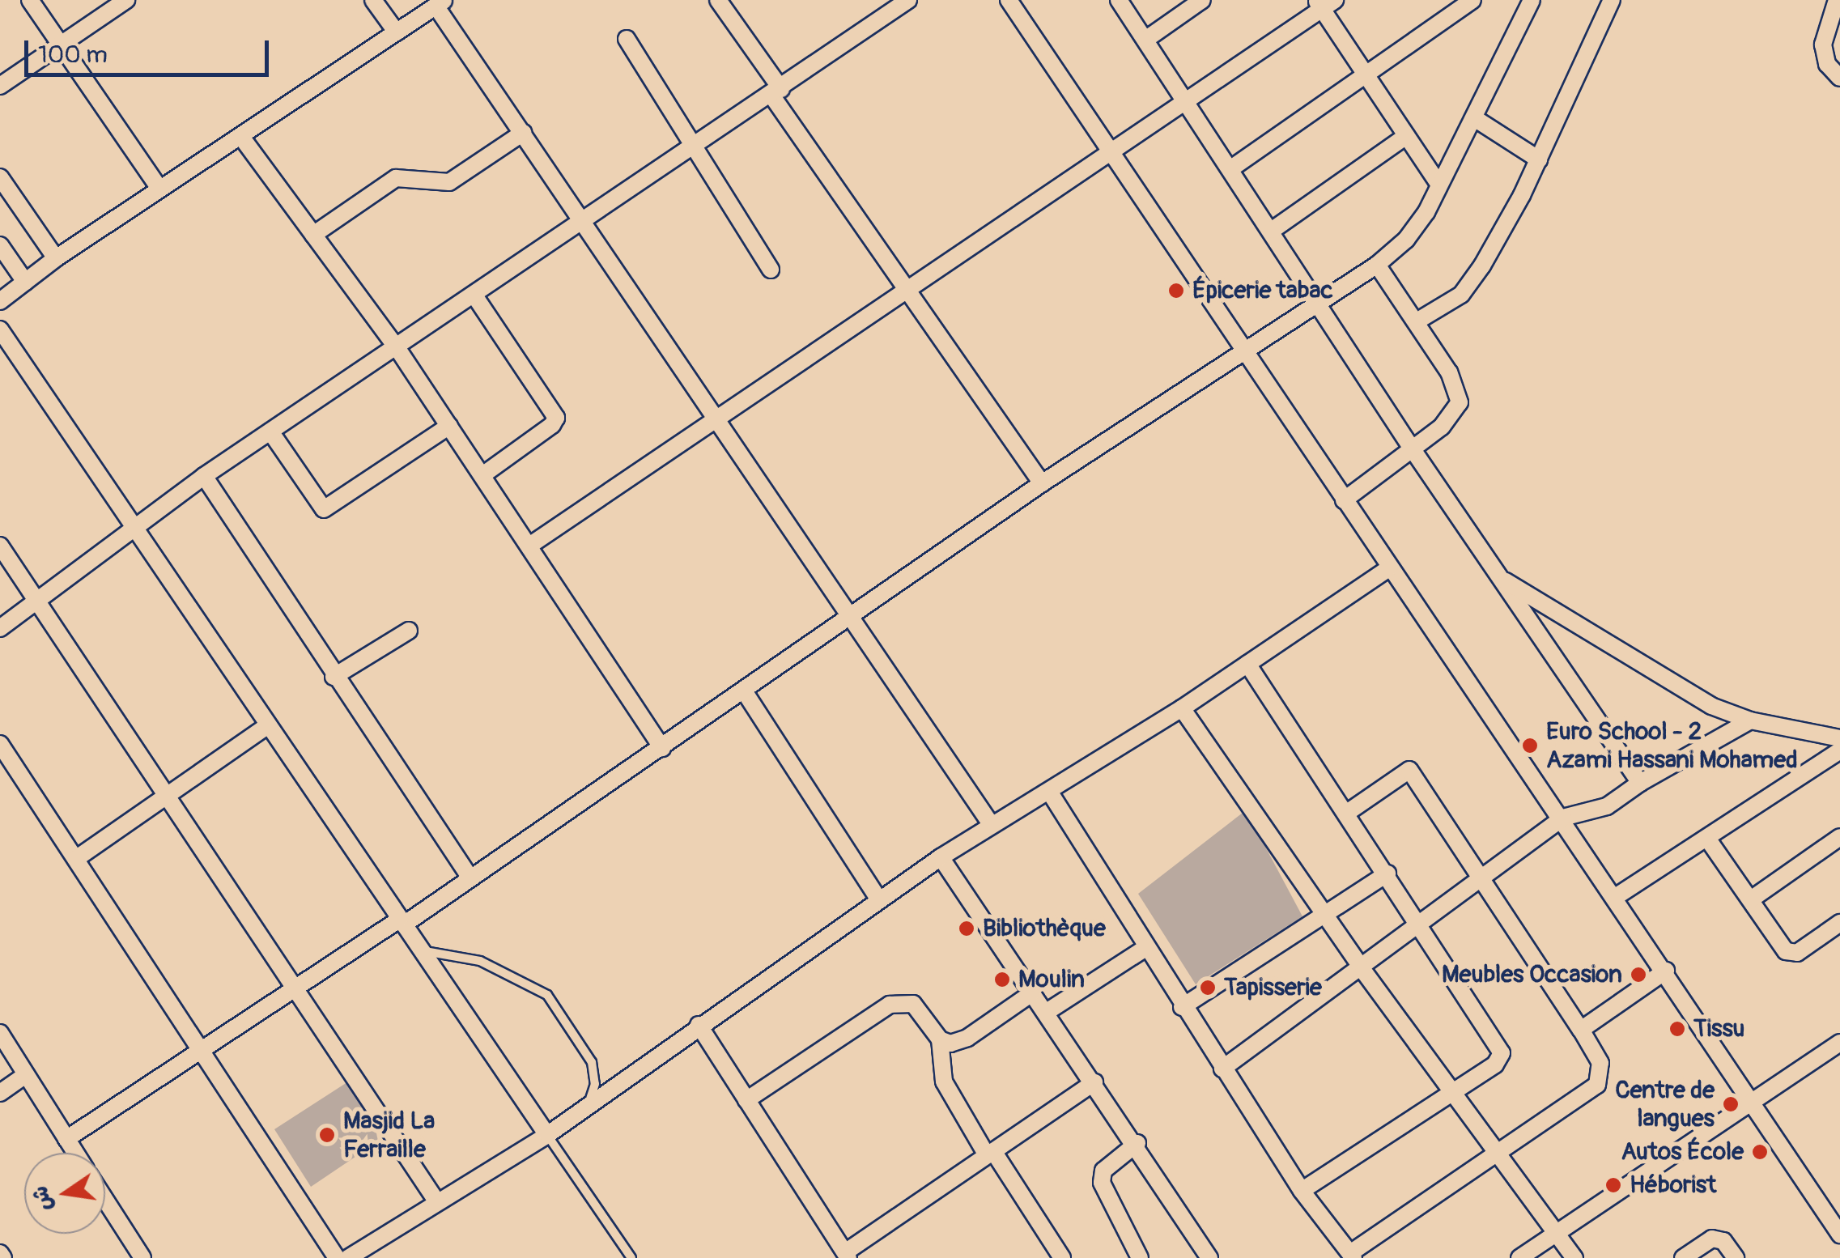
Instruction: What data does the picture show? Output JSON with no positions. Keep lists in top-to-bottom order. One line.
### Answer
{"places":["Épicerie tabac","Euro School - 2 Azami Hassani Mohamed","Bibliothèque","Meubles Occasion","Moulin","Tapisserie","Tissu","Centre de langues","Masjid La Ferraille","Autos École","Héborist"],"scale_bar":"100 m","north":"left"}
